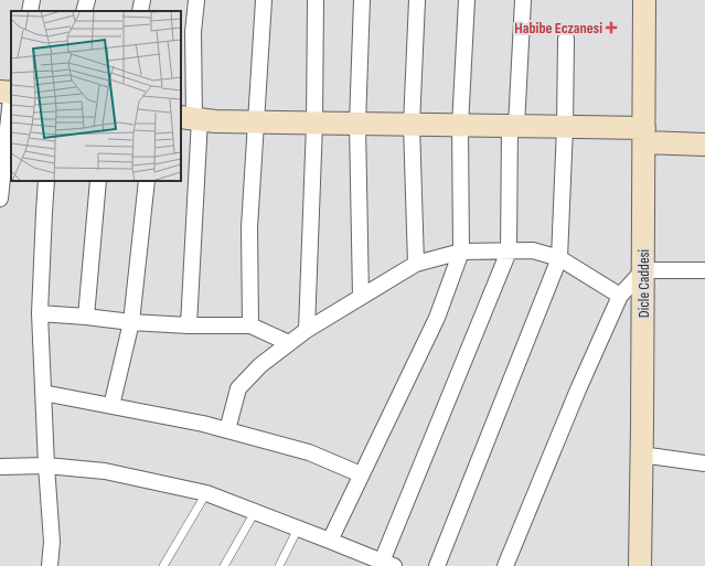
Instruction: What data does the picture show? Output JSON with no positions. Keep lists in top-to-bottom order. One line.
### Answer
{"streets":{"main road":["Dicle Caddesi"]},"places":{"health":["Habibe Eczanesi"]}}
